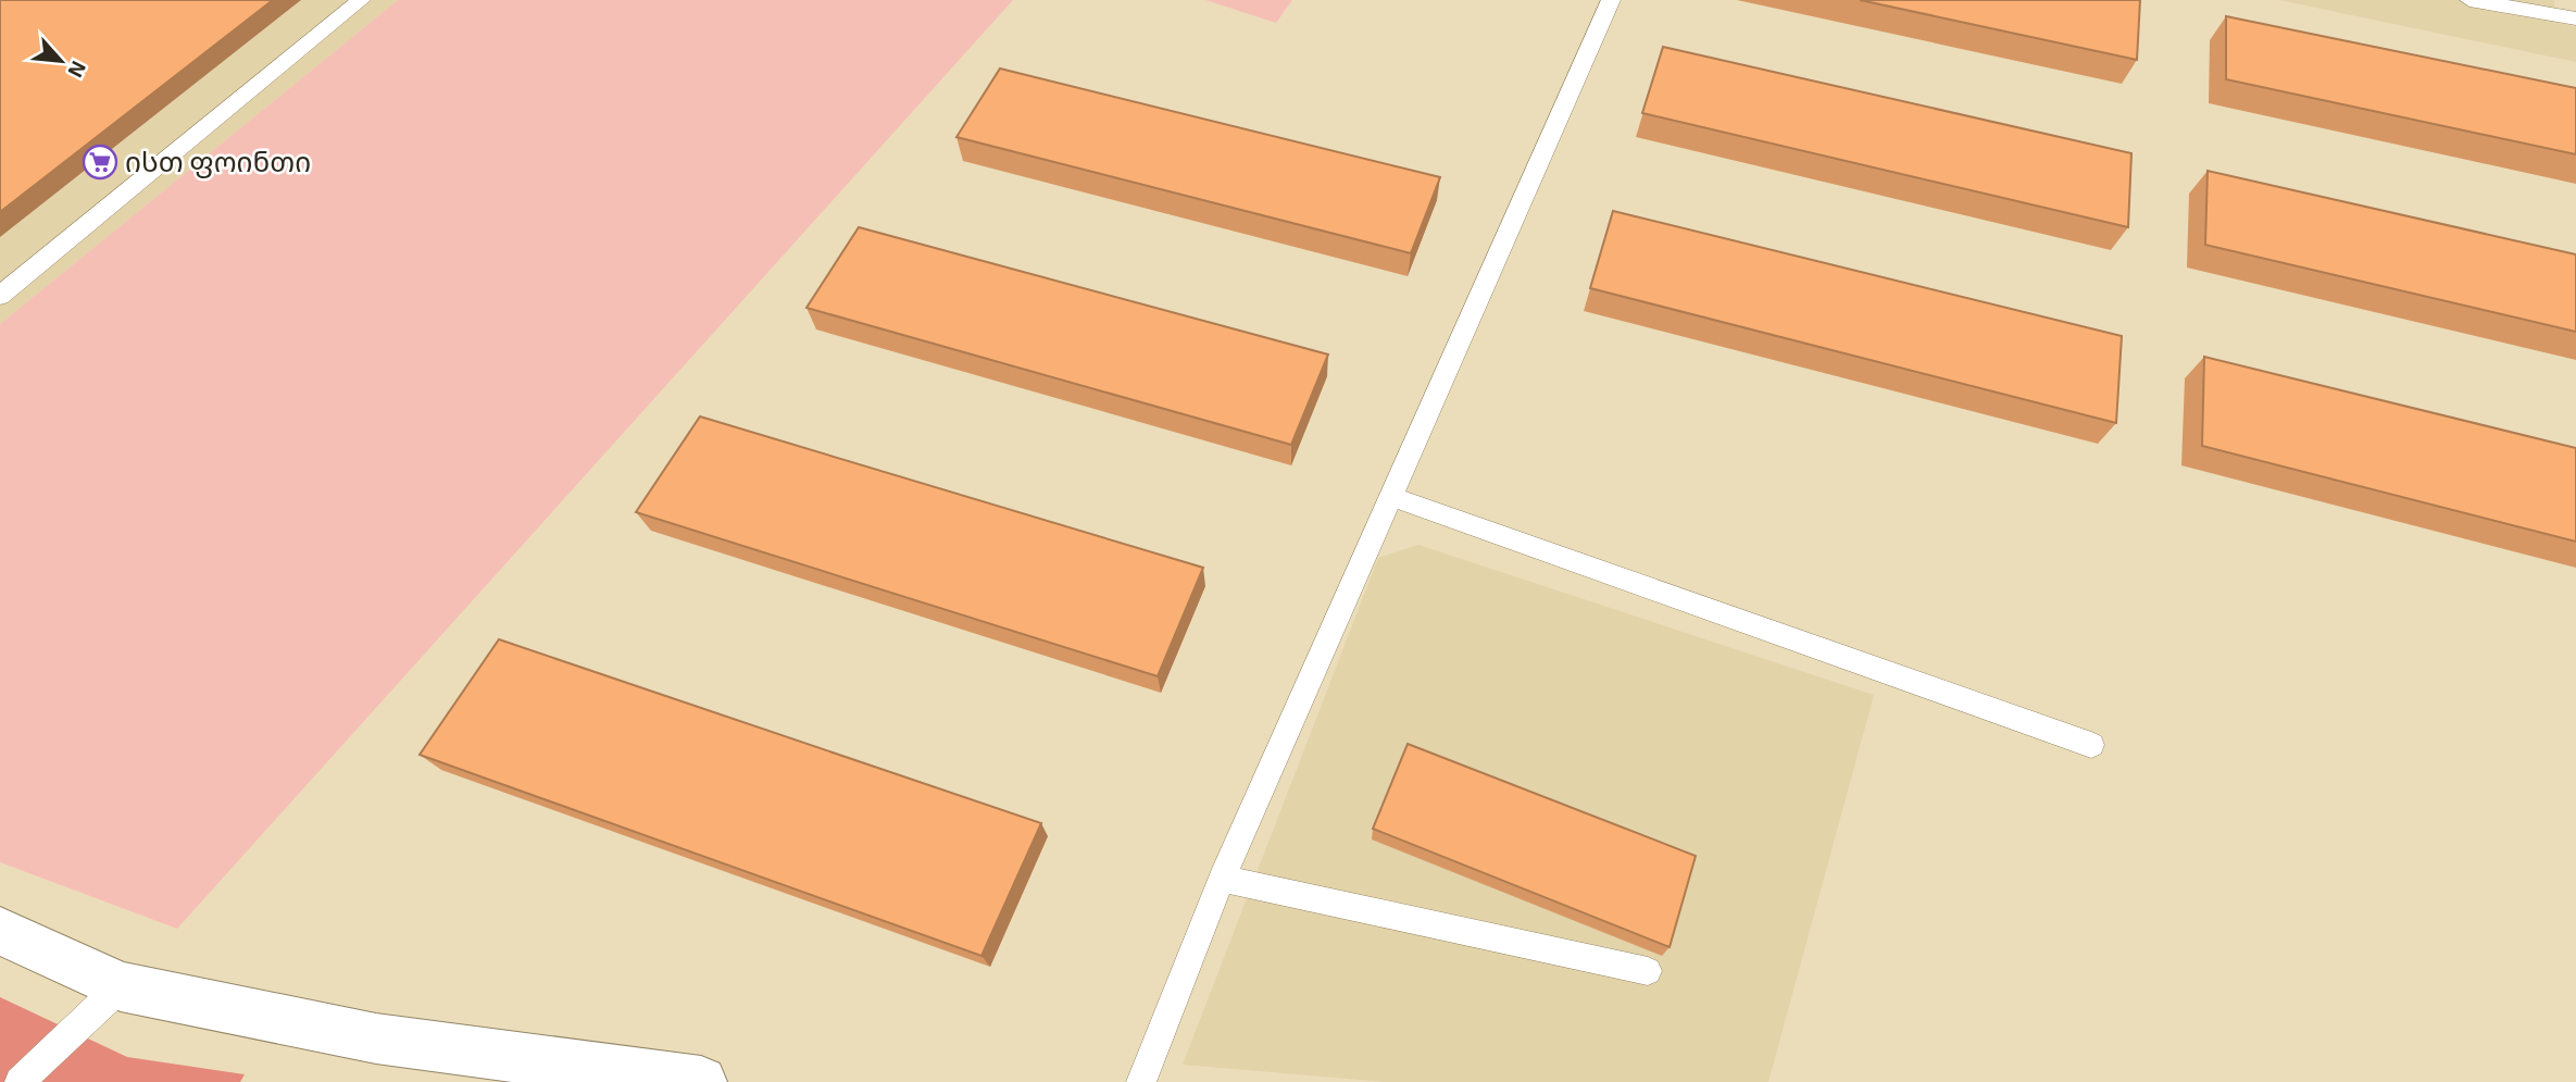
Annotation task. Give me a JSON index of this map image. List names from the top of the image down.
{
  "places": {
    "supermarket": ["ისთ ფოინთი"]
  },
  "north": "bottom right"
}
